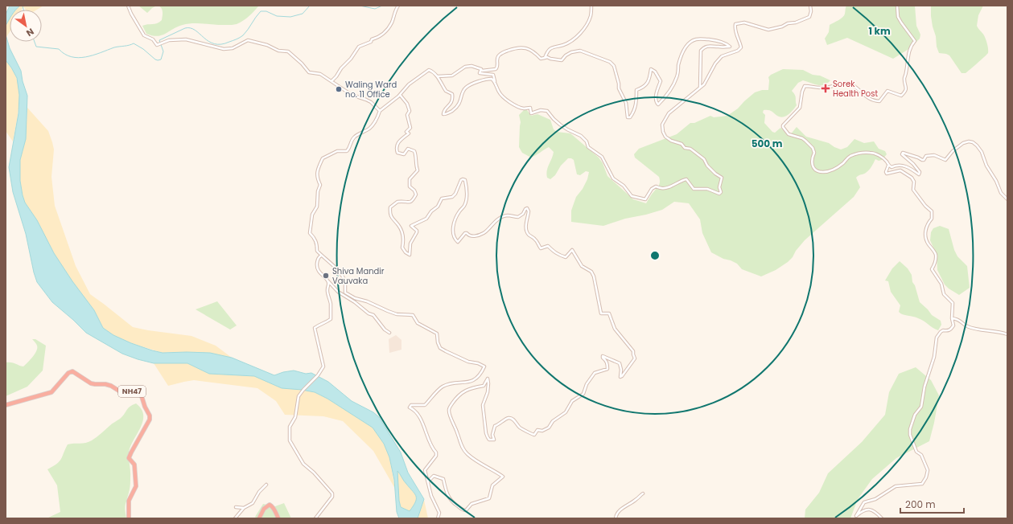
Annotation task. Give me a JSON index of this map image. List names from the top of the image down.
{
  "streets": {
    "highway": ["NH47"]
  },
  "places": {
    "health": ["Sorek Health Post"],
    "other": ["Waling Ward no. 11 Office", "Shiva Mandir Vauvaka"]
  },
  "scale_bar": "200 m",
  "north": "bottom right",
  "rings": ["1 km", "500 m"]
}
